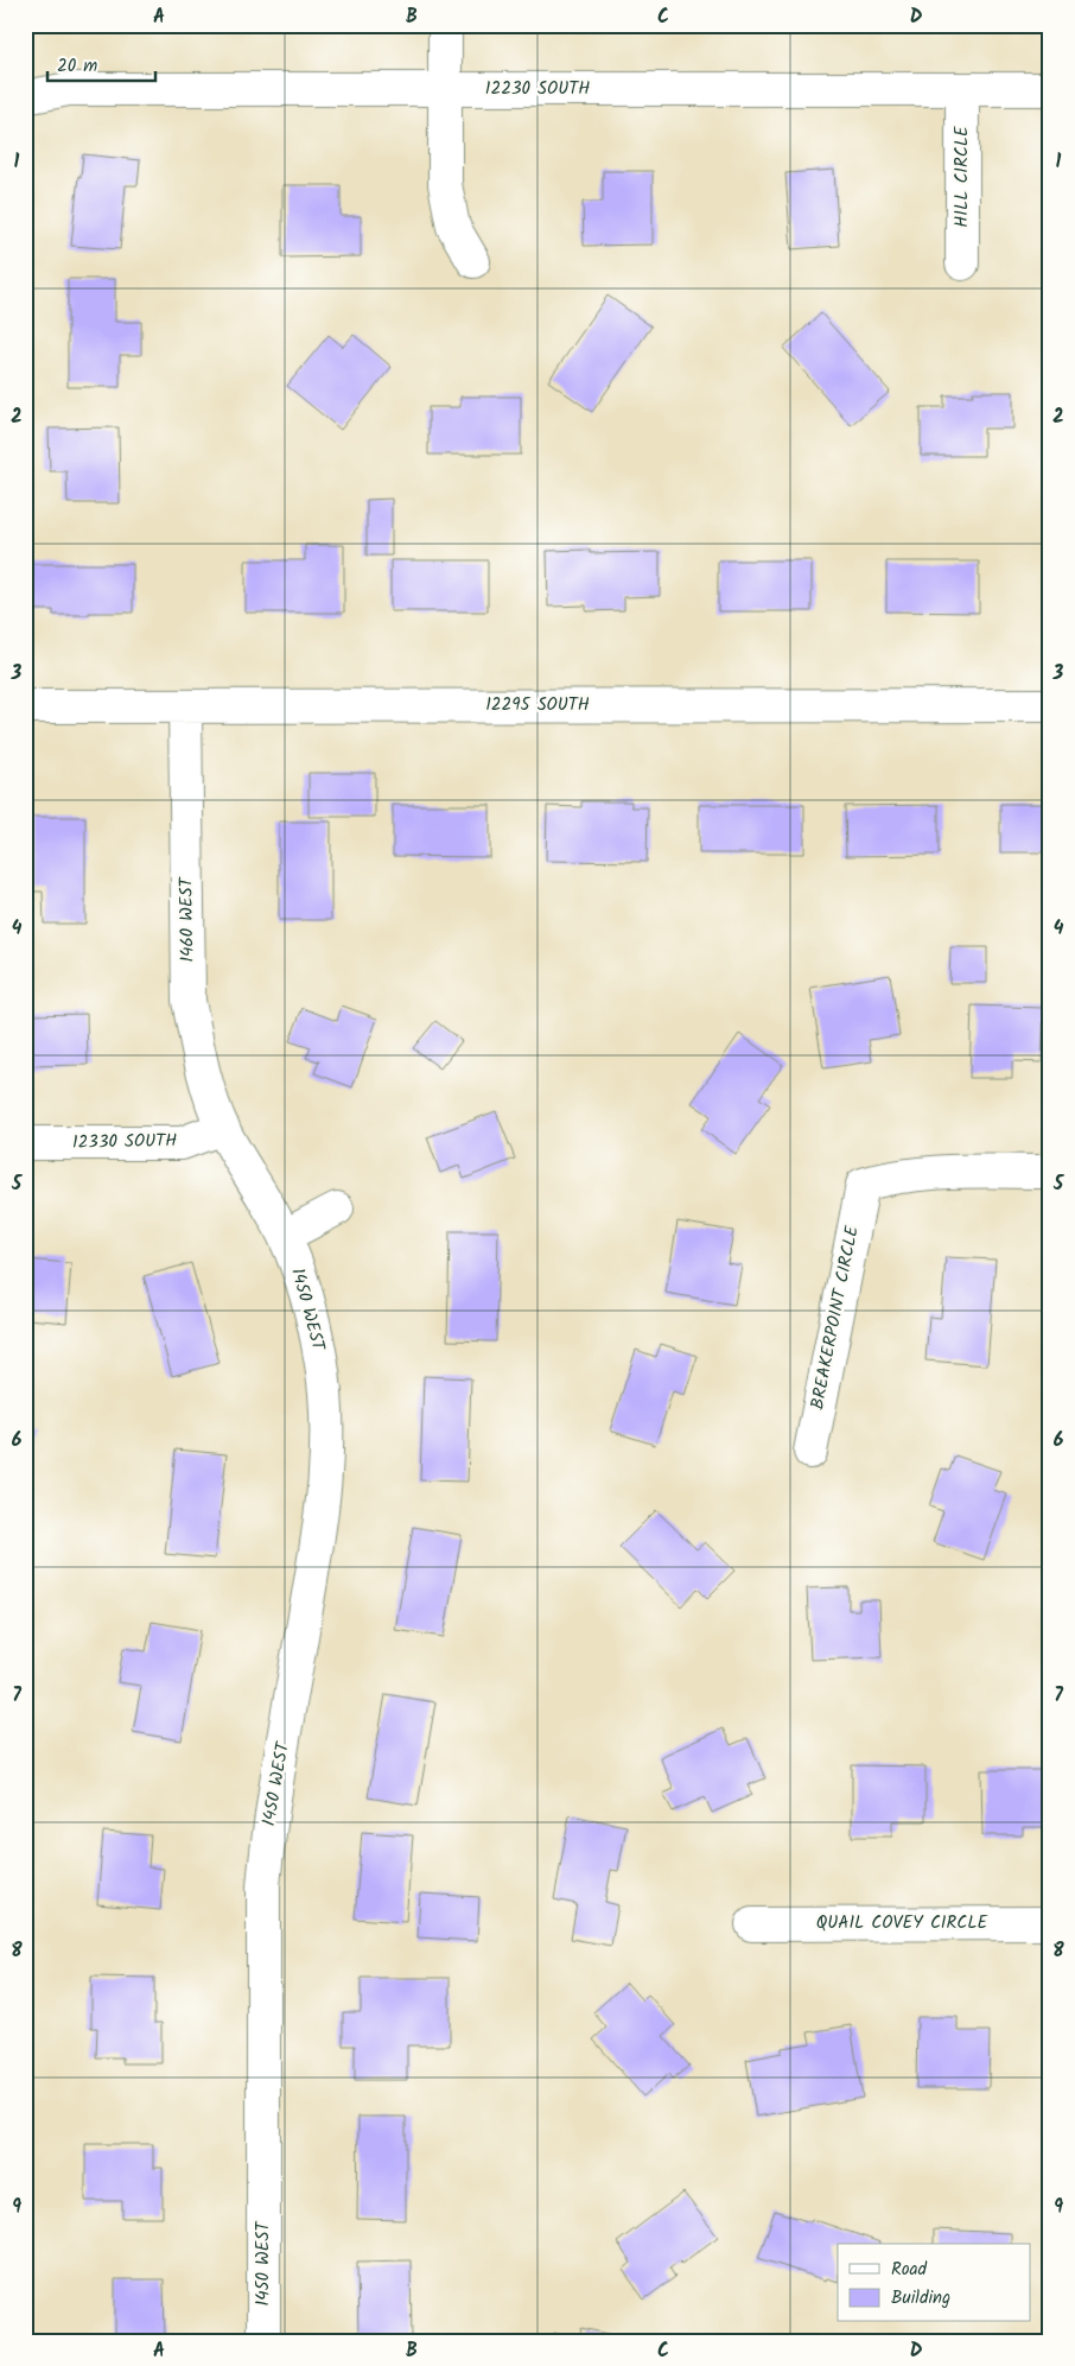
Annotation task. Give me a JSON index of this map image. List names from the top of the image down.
{
  "streets": {
    "street": [
      "12230 SOUTH",
      "HILL CIRCLE",
      "12295 SOUTH",
      "1460 WEST",
      "12330 SOUTH",
      "1450 WEST",
      "BREAKERPOINT CIRCLE",
      "QUAIL COVEY CIRCLE"
    ]
  },
  "crossings": [
    ["12230 SOUTH", "HILL CIRCLE"],
    ["12295 SOUTH", "1460 WEST"],
    ["1460 WEST", "12330 SOUTH"],
    ["1460 WEST", "1450 WEST"],
    ["12330 SOUTH", "1450 WEST"]
  ],
  "legend": ["Road", "Building"],
  "scale_bar": "20 m",
  "grid": {
    "columns": [
      "A",
      "B",
      "C",
      "D"
    ],
    "rows": [
      "1",
      "2",
      "3",
      "4",
      "5",
      "6",
      "7",
      "8",
      "9"
    ]
  }
}
